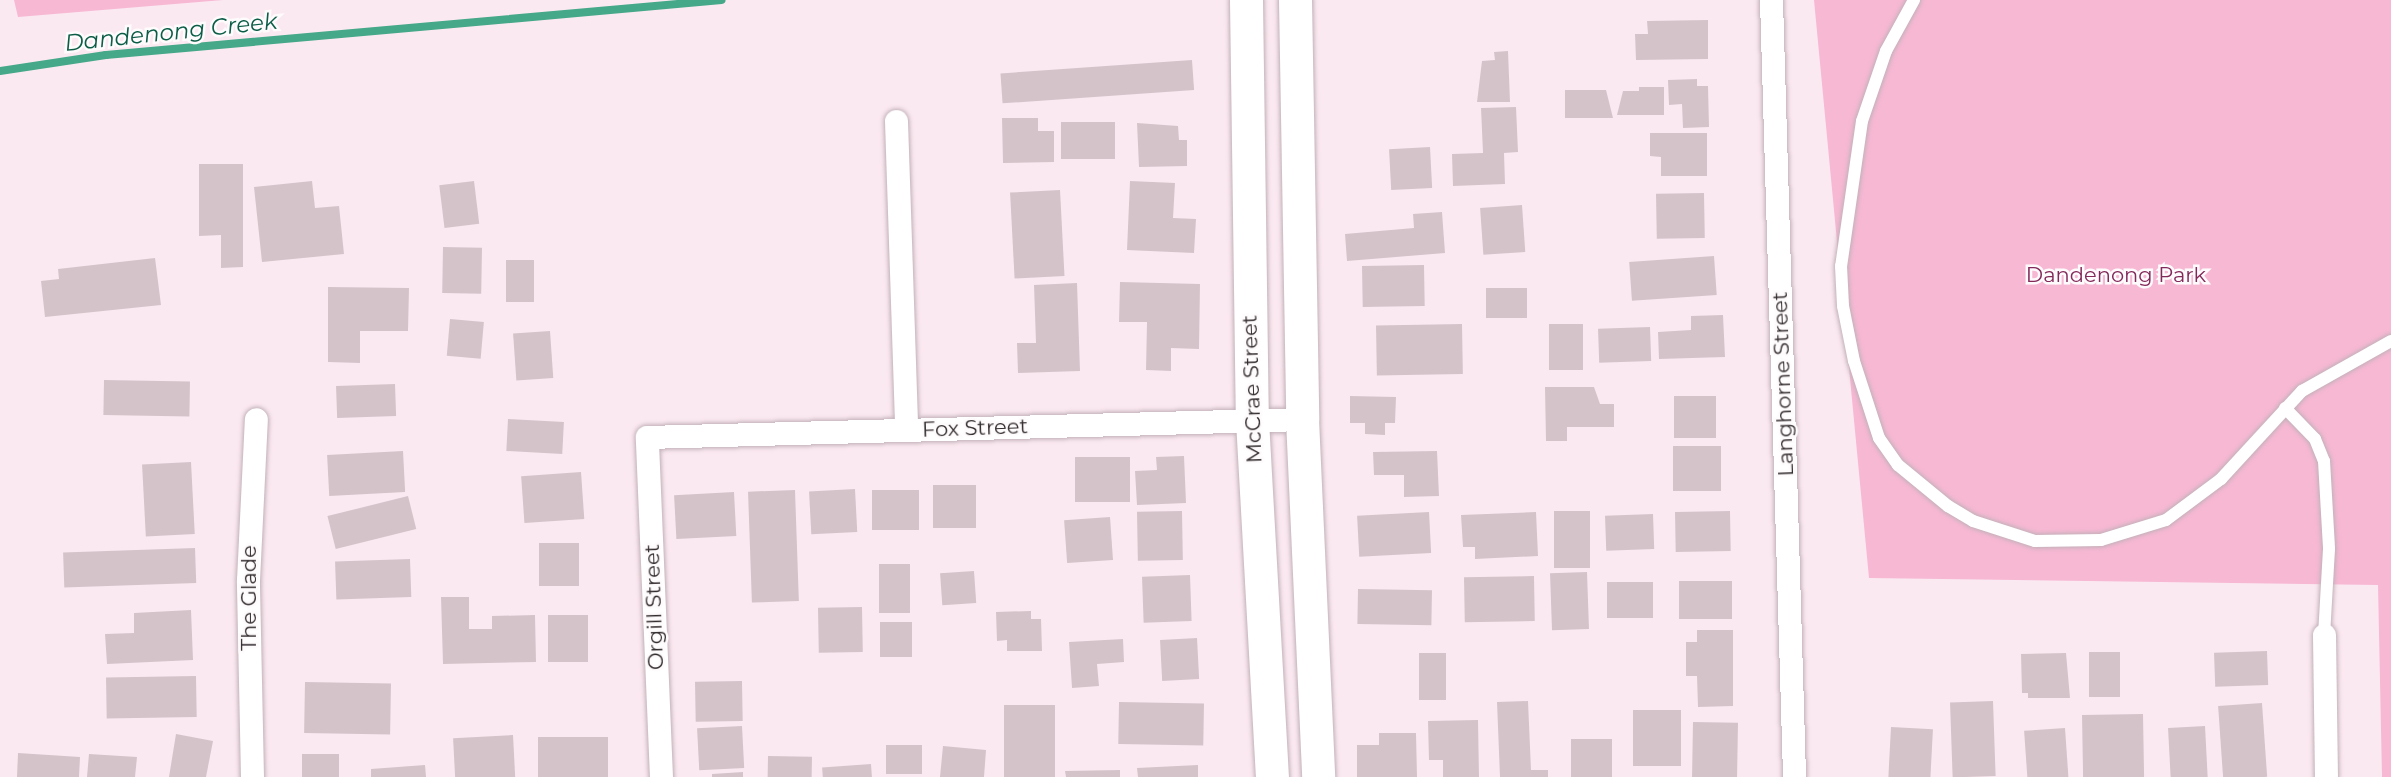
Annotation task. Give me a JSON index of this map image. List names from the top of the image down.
{
  "streets": {
    "main road": ["McCrae Street"],
    "street": [
      "Langhorne Street",
      "Fox Street",
      "The Glade",
      "Orgill Street"
    ]
  },
  "crossings": [
    ["McCrae Street", "Fox Street"],
    ["Fox Street", "Orgill Street"]
  ],
  "water": ["Dandenong Creek"],
  "parks": ["Dandenong Park"]
}
